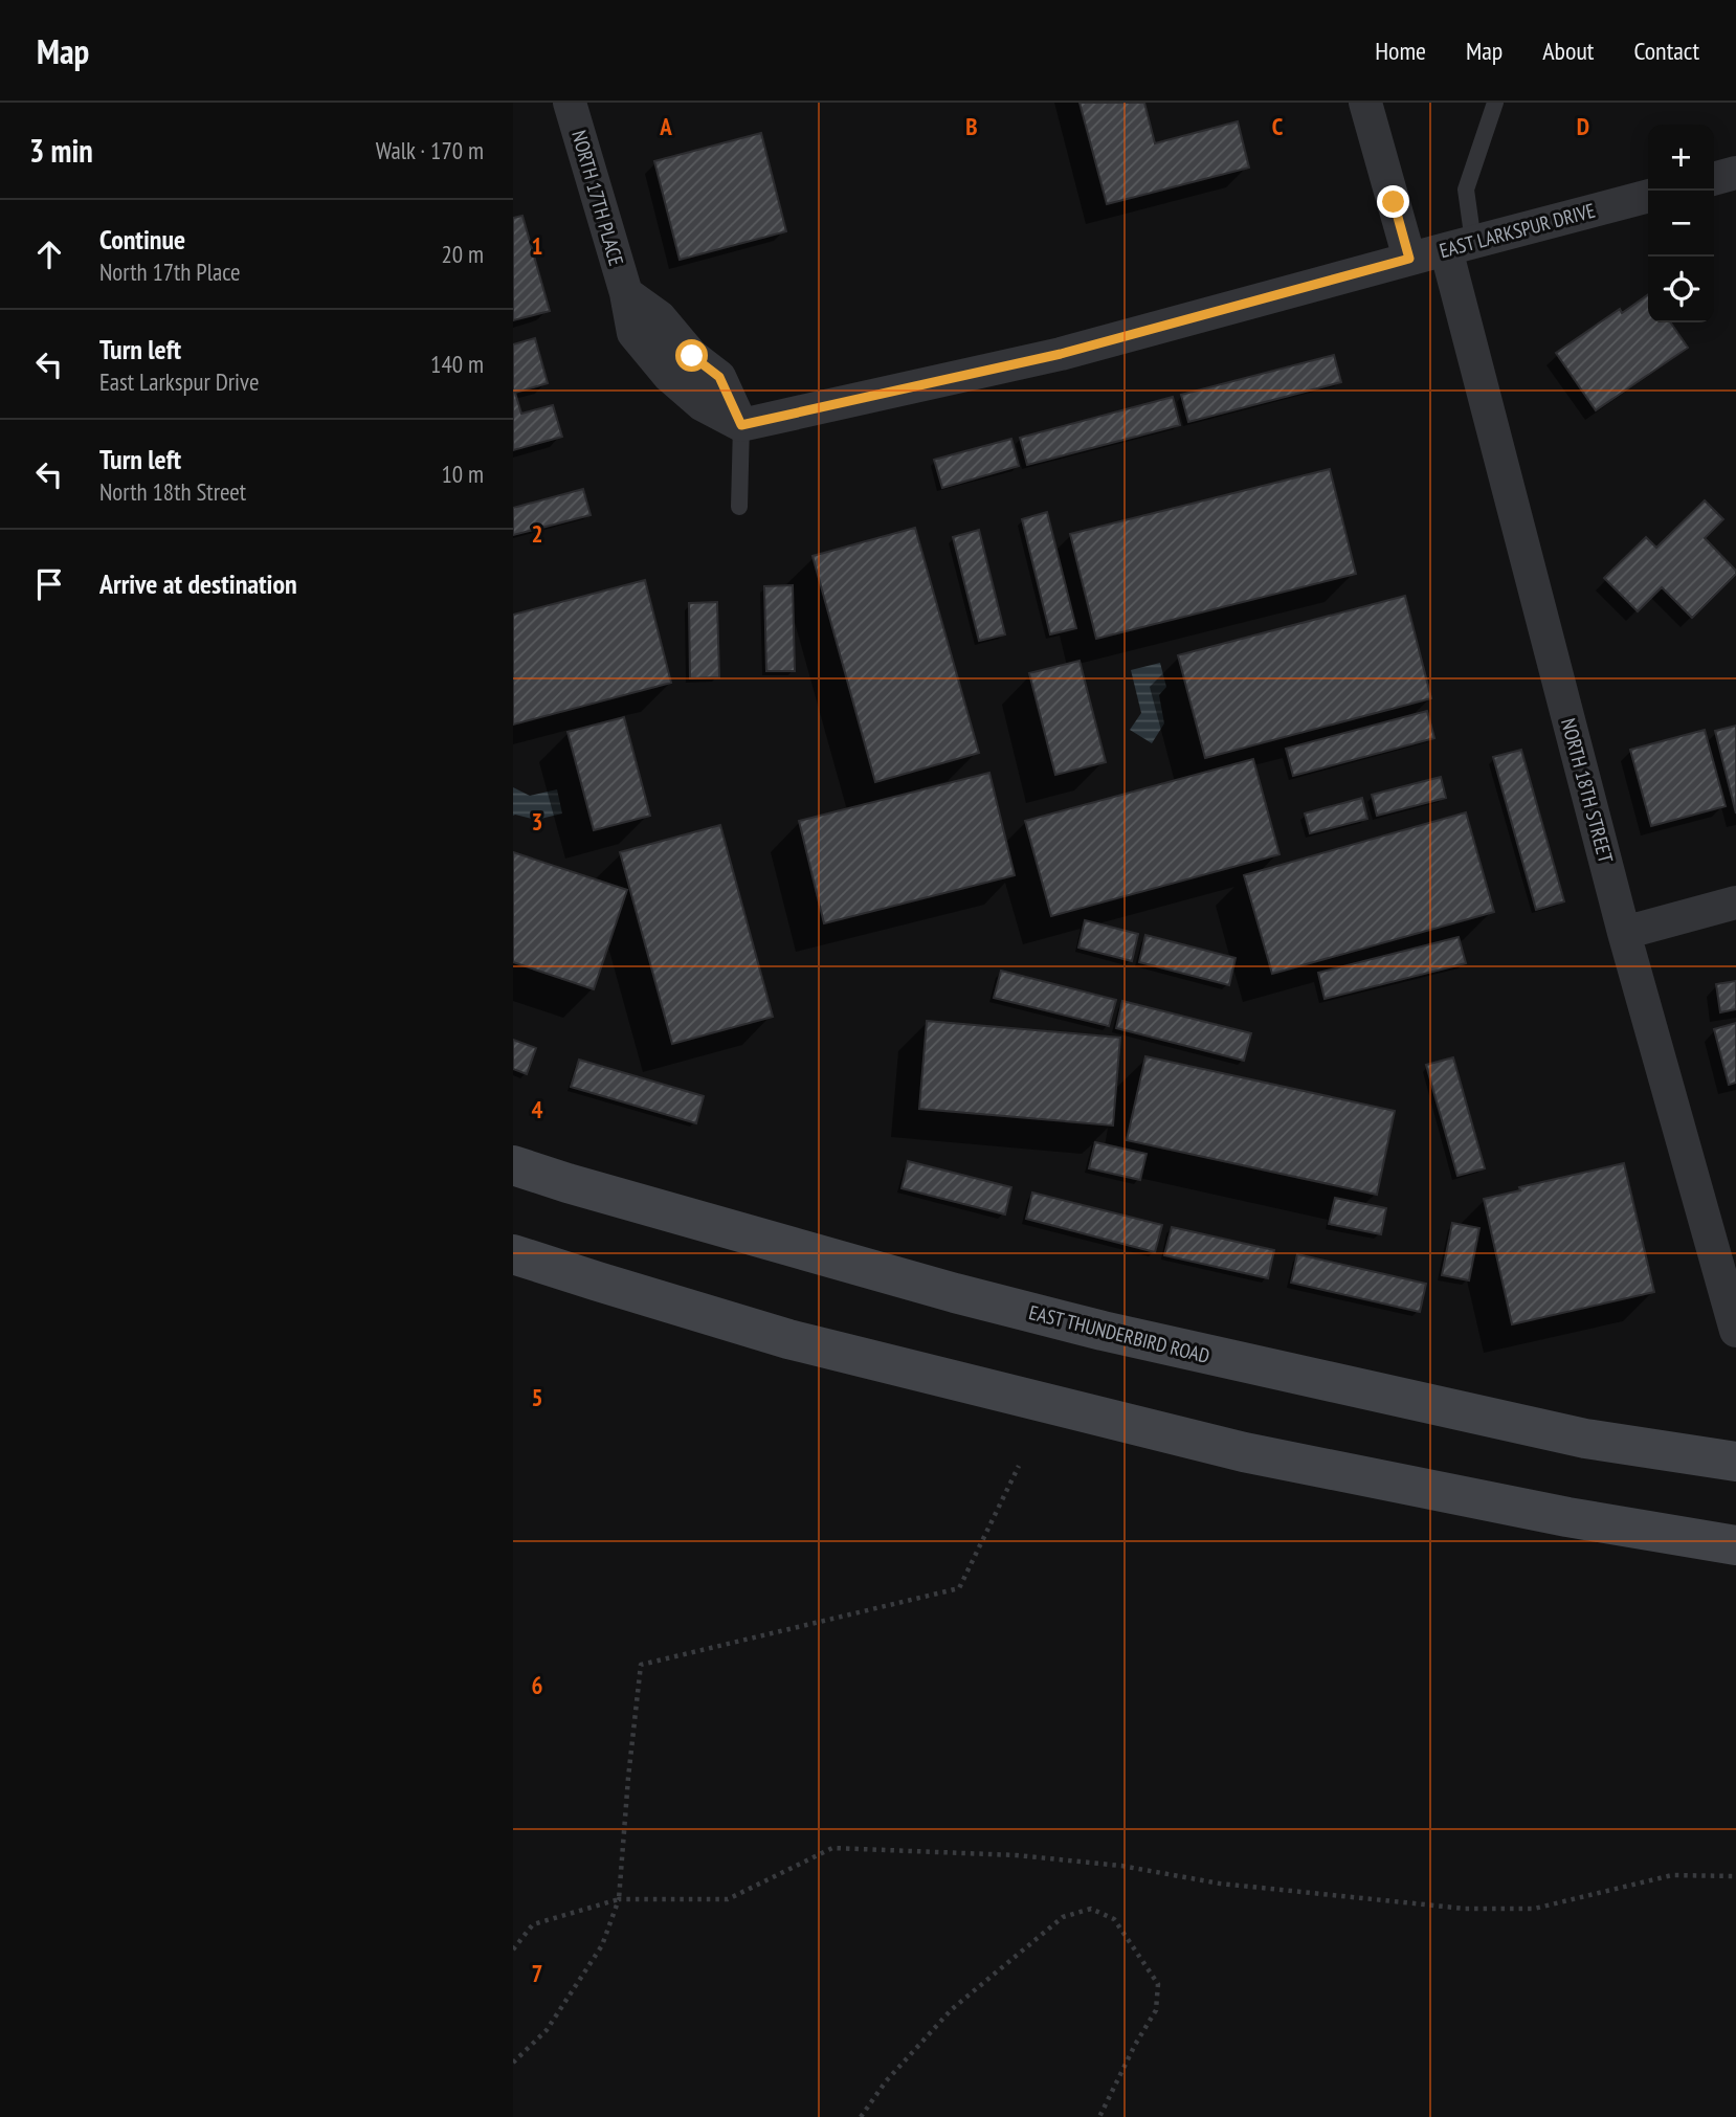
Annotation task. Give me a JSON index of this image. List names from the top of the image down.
{
  "streets": {
    "main road": ["EAST THUNDERBIRD ROAD"],
    "street": ["NORTH 17TH PLACE", "EAST LARKSPUR DRIVE", "NORTH 18TH STREET"]
  },
  "crossings": [
    ["NORTH 17TH PLACE", "EAST LARKSPUR DRIVE"],
    ["EAST LARKSPUR DRIVE", "NORTH 18TH STREET"]
  ],
  "page": {
    "header": "Map",
    "nav": [
      "Home",
      "Map",
      "About",
      "Contact"
    ],
    "heading": ["3 min", "Walk · 170 m"],
    "map_buttons": ["+", "−"],
    "list": [
      ["Continue", "North 17th Place", "20 m"],
      ["Turn left", "East Larkspur Drive", "140 m"],
      ["Turn left", "North 18th Street", "10 m"],
      "Arrive at destination"
    ]
  },
  "grid": {
    "columns": [
      "A",
      "B",
      "C",
      "D"
    ],
    "rows": [
      "1",
      "2",
      "3",
      "4",
      "5",
      "6",
      "7"
    ]
  }
}
